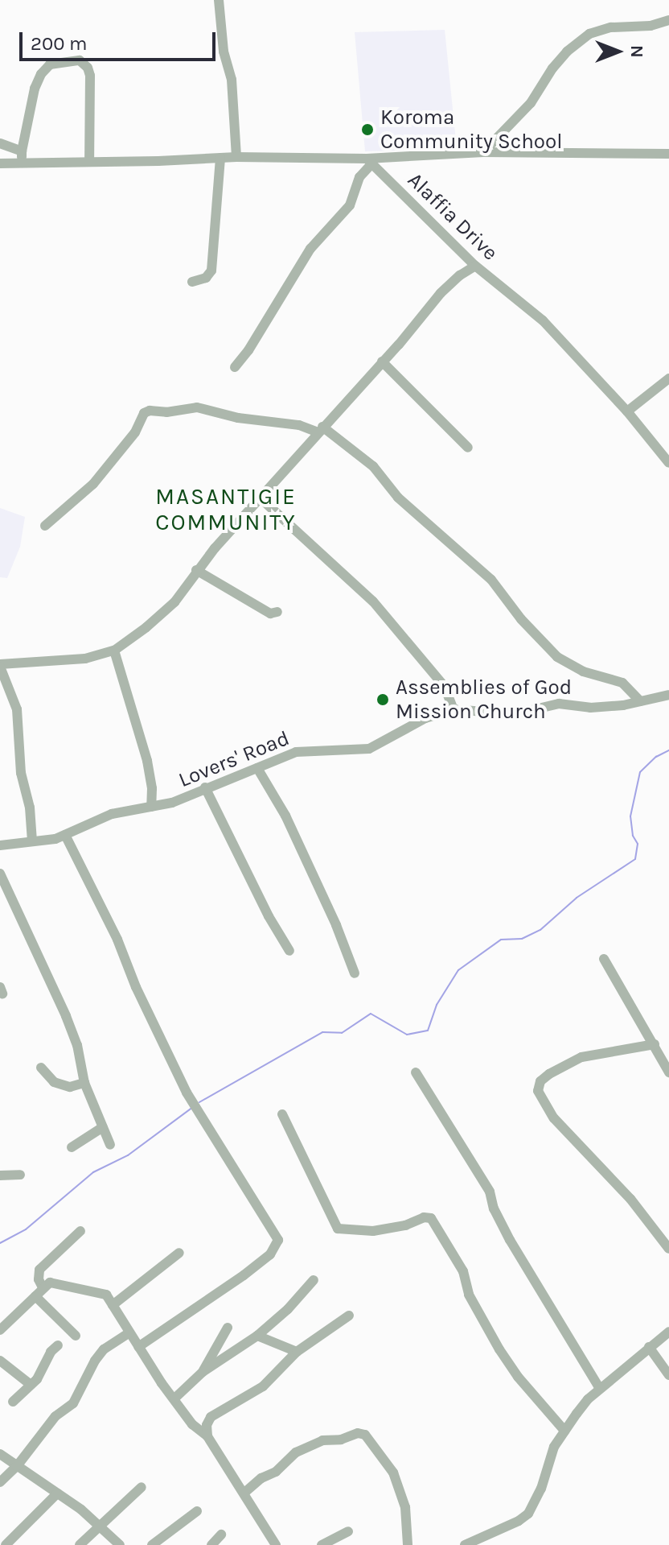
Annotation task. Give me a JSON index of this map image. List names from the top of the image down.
{
  "streets": {
    "street": ["Alaffia Drive", "Lovers' Road"]
  },
  "districts": ["MASANTIGIE COMMUNITY"],
  "places": ["Koroma Community School", "Assemblies of God Mission Church"],
  "scale_bar": "200 m",
  "north": "right"
}
